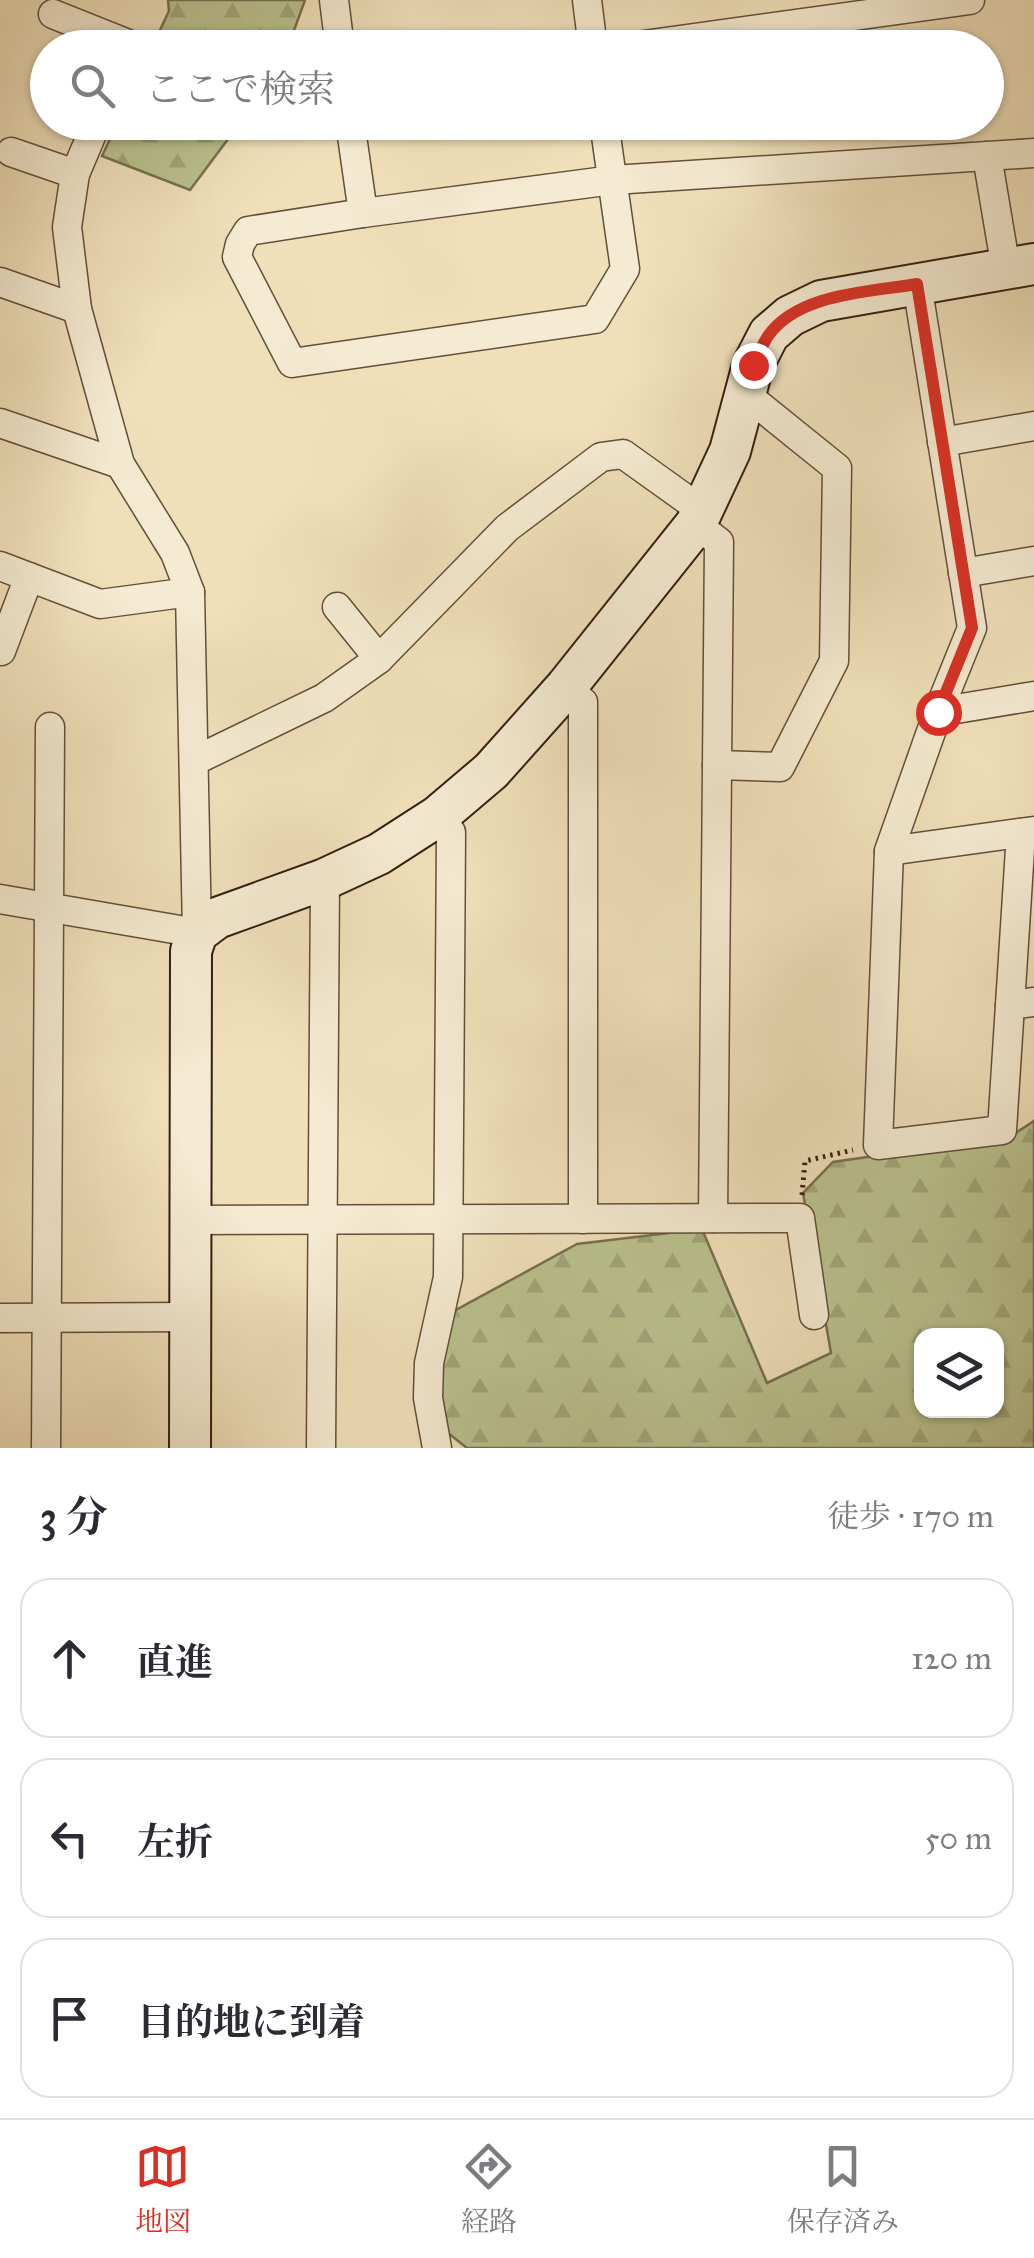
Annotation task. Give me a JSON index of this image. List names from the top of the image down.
{
  "page": {
    "search": "ここで検索",
    "heading": ["3 分", "徒歩 · 170 m"],
    "list": [
      ["直進", "120 m"],
      ["左折", "50 m"],
      "目的地に到着"
    ],
    "nav": ["地図", "経路", "保存済み"]
  }
}
